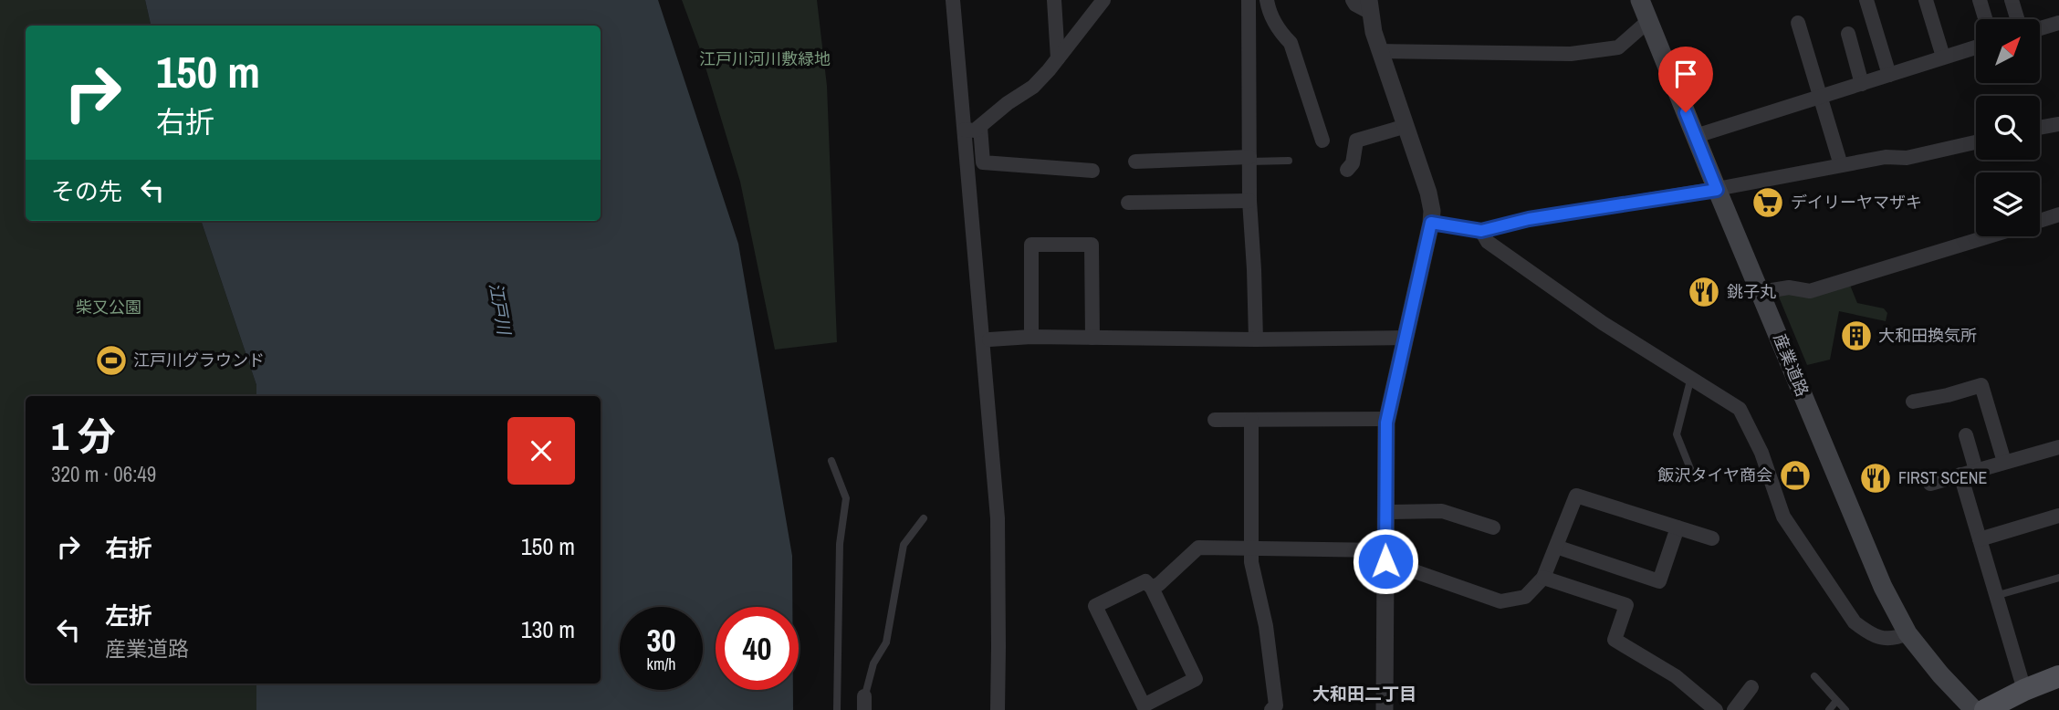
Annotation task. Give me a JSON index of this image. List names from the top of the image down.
{
  "streets": {
    "main road": ["産業道路"]
  },
  "districts": ["大和田二丁目"],
  "water": ["江戸川"],
  "parks": ["江戸川河川敷緑地", "柴又公園"],
  "places": {
    "supermarket": ["デイリーヤマザキ"],
    "restaurant": ["銚子丸", "FIRST SCENE"],
    "building": ["大和田換気所"],
    "sports": ["江戸川グラウンド"],
    "shop": ["飯沢タイヤ商会"]
  },
  "north": "top right",
  "page": {
    "turn": ["150 m", "右折"],
    "then": "その先",
    "heading": ["1 分", "320 m · 06:49"],
    "list": [
      {
        "name": "右折",
        "value": "150 m"
      },
      {
        "name": "左折",
        "note": "産業道路",
        "value": "130 m"
      }
    ],
    "speed": "30 km/h",
    "limit": "40"
  }
}
